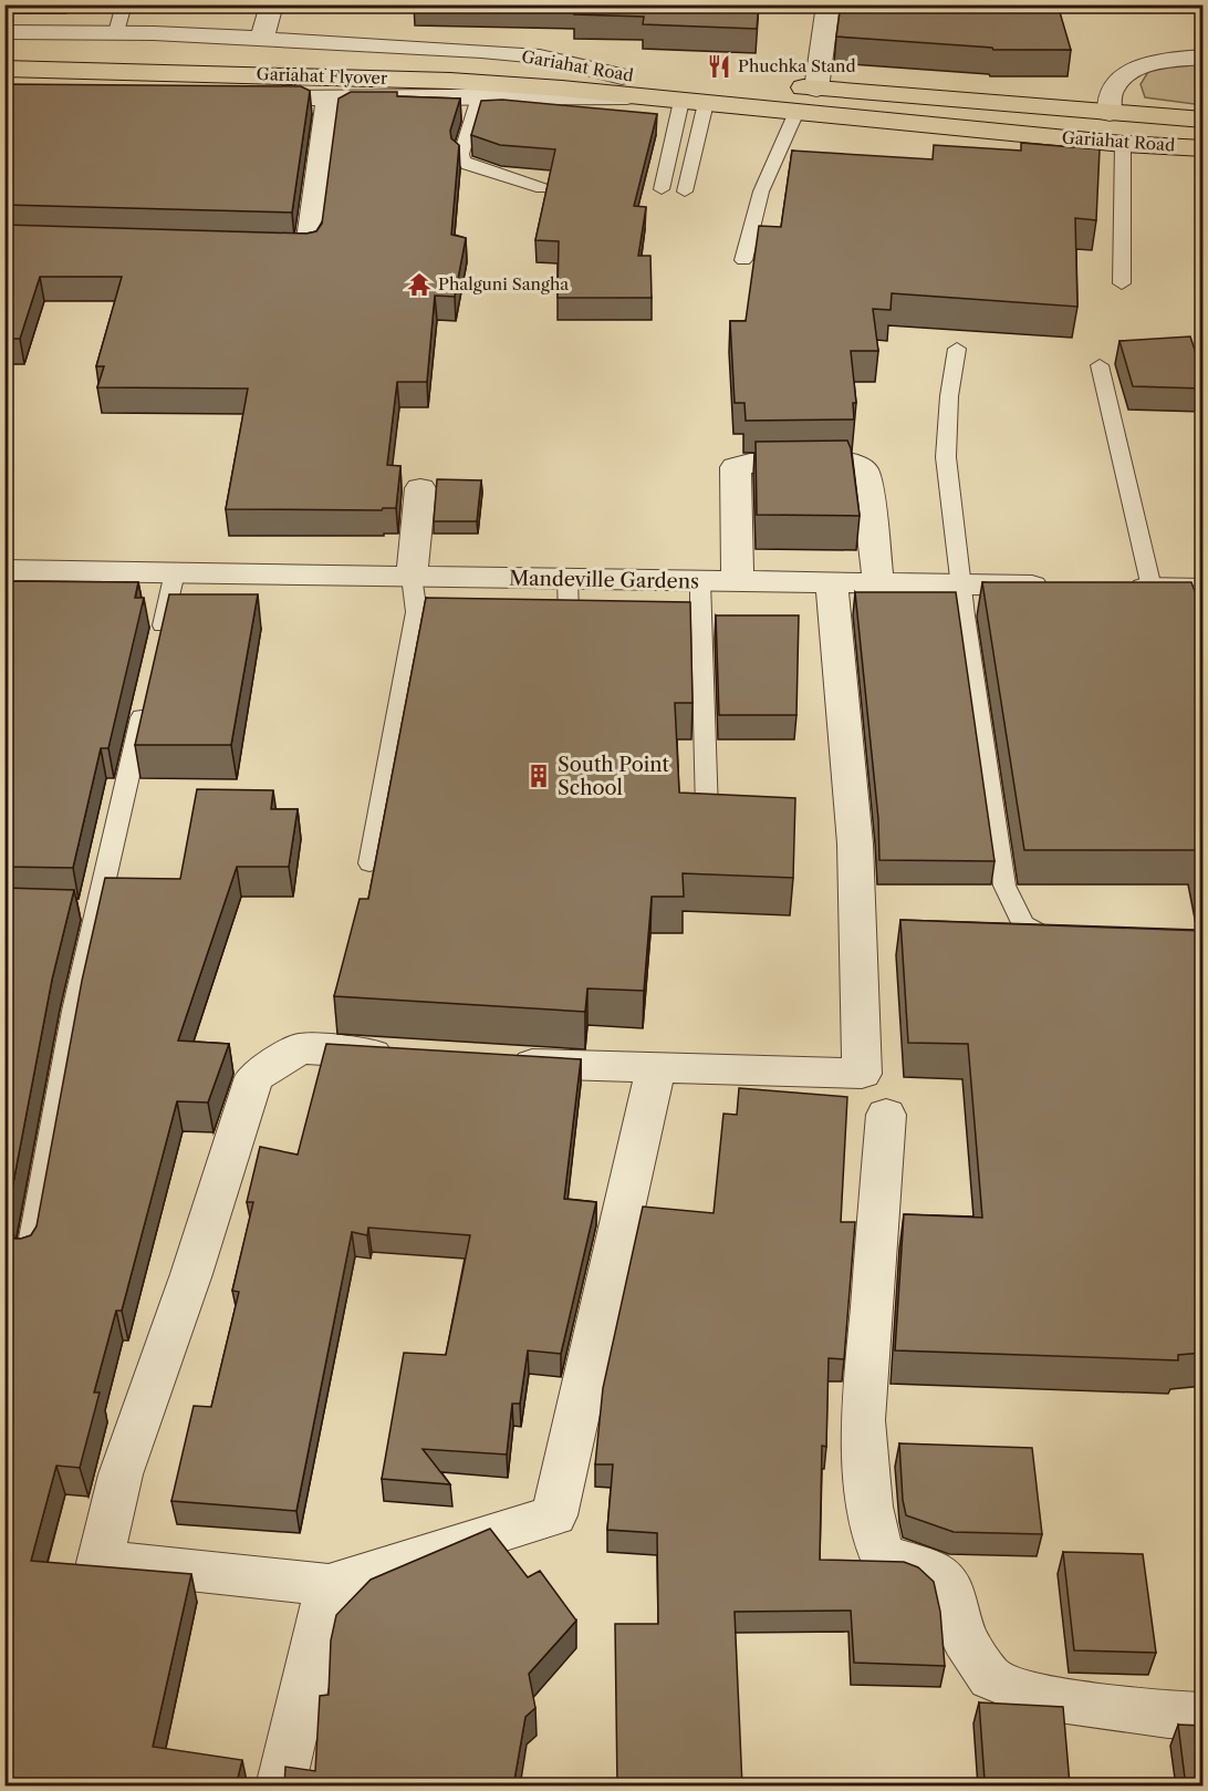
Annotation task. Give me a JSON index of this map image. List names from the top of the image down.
{
  "streets": {
    "main road": ["Gariahat Road", "Gariahat Flyover"],
    "street": ["Mandeville Gardens"]
  },
  "crossings": [
    ["Gariahat Road", "Gariahat Flyover"]
  ],
  "places": {
    "restaurant": ["Phuchka Stand"],
    "temple": ["Phalguni Sangha"],
    "building": ["South Point School"]
  }
}
